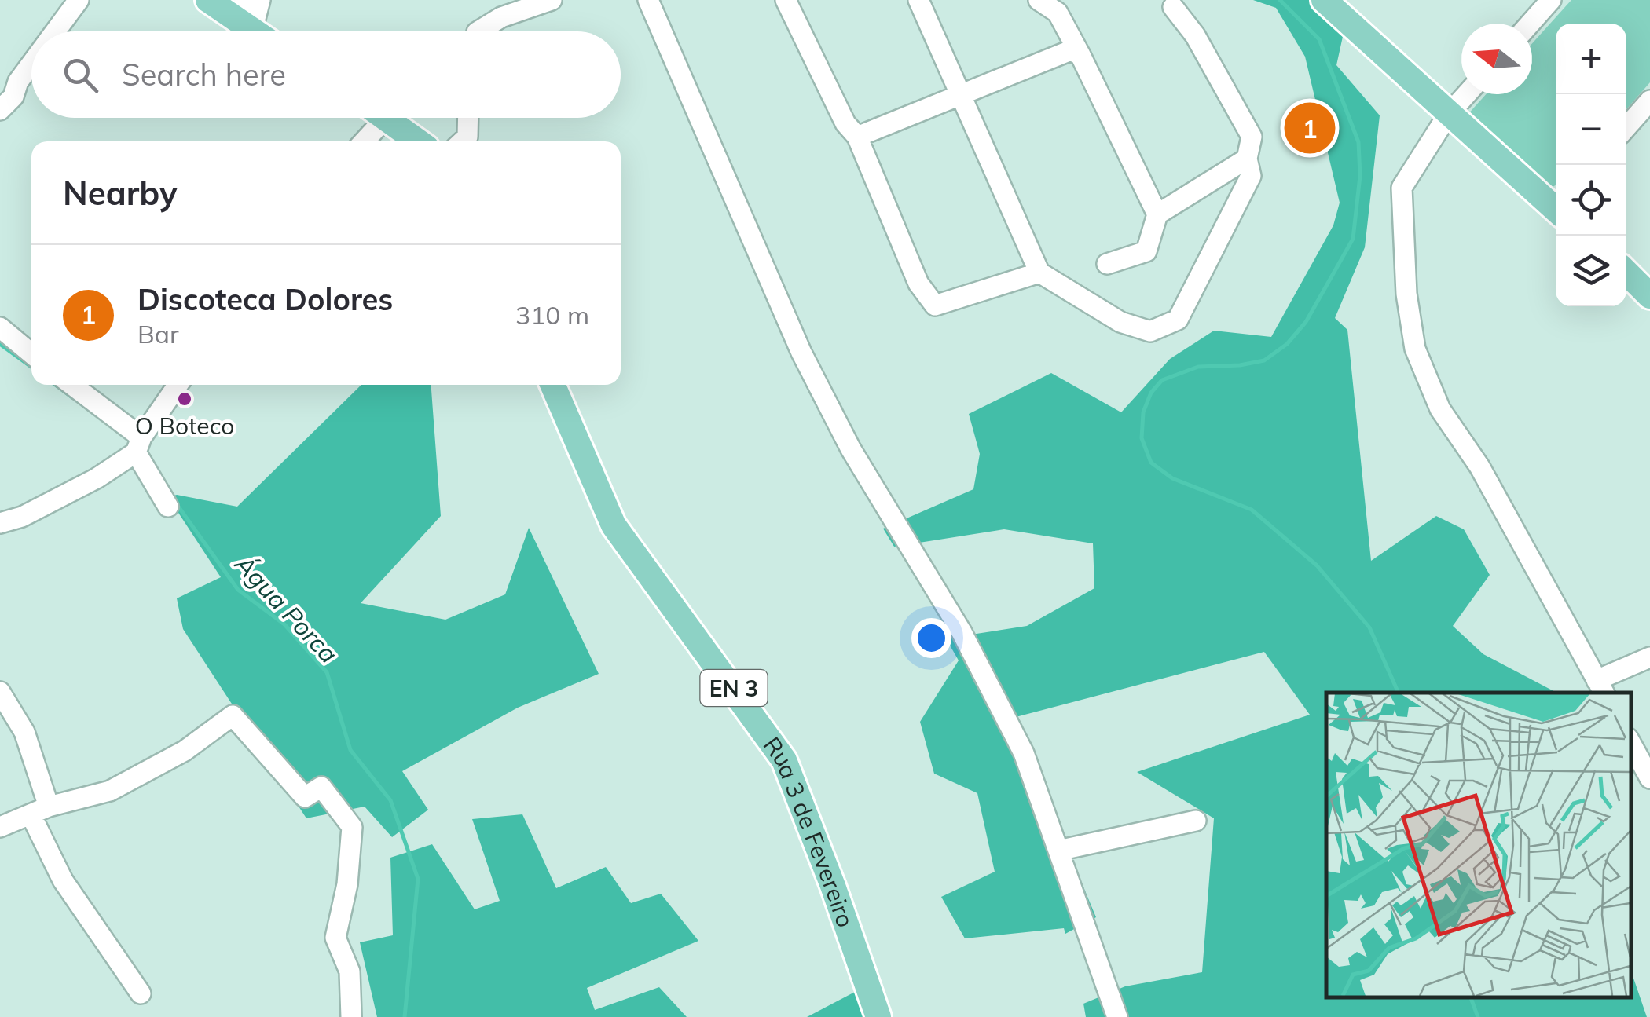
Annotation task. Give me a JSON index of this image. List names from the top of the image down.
{
  "streets": {
    "main road": ["EN 3", "Rua 3 de Fevereiro"]
  },
  "water": ["Água Porca"],
  "places": ["O Boteco"],
  "north": "left",
  "page": {
    "map_buttons": ["+", "−"],
    "search": "Search here",
    "pins": "1",
    "heading": "Nearby",
    "list": [
      {
        "mark": "1",
        "name": "Discoteca Dolores",
        "note": "Bar",
        "value": "310 m"
      }
    ]
  }
}
